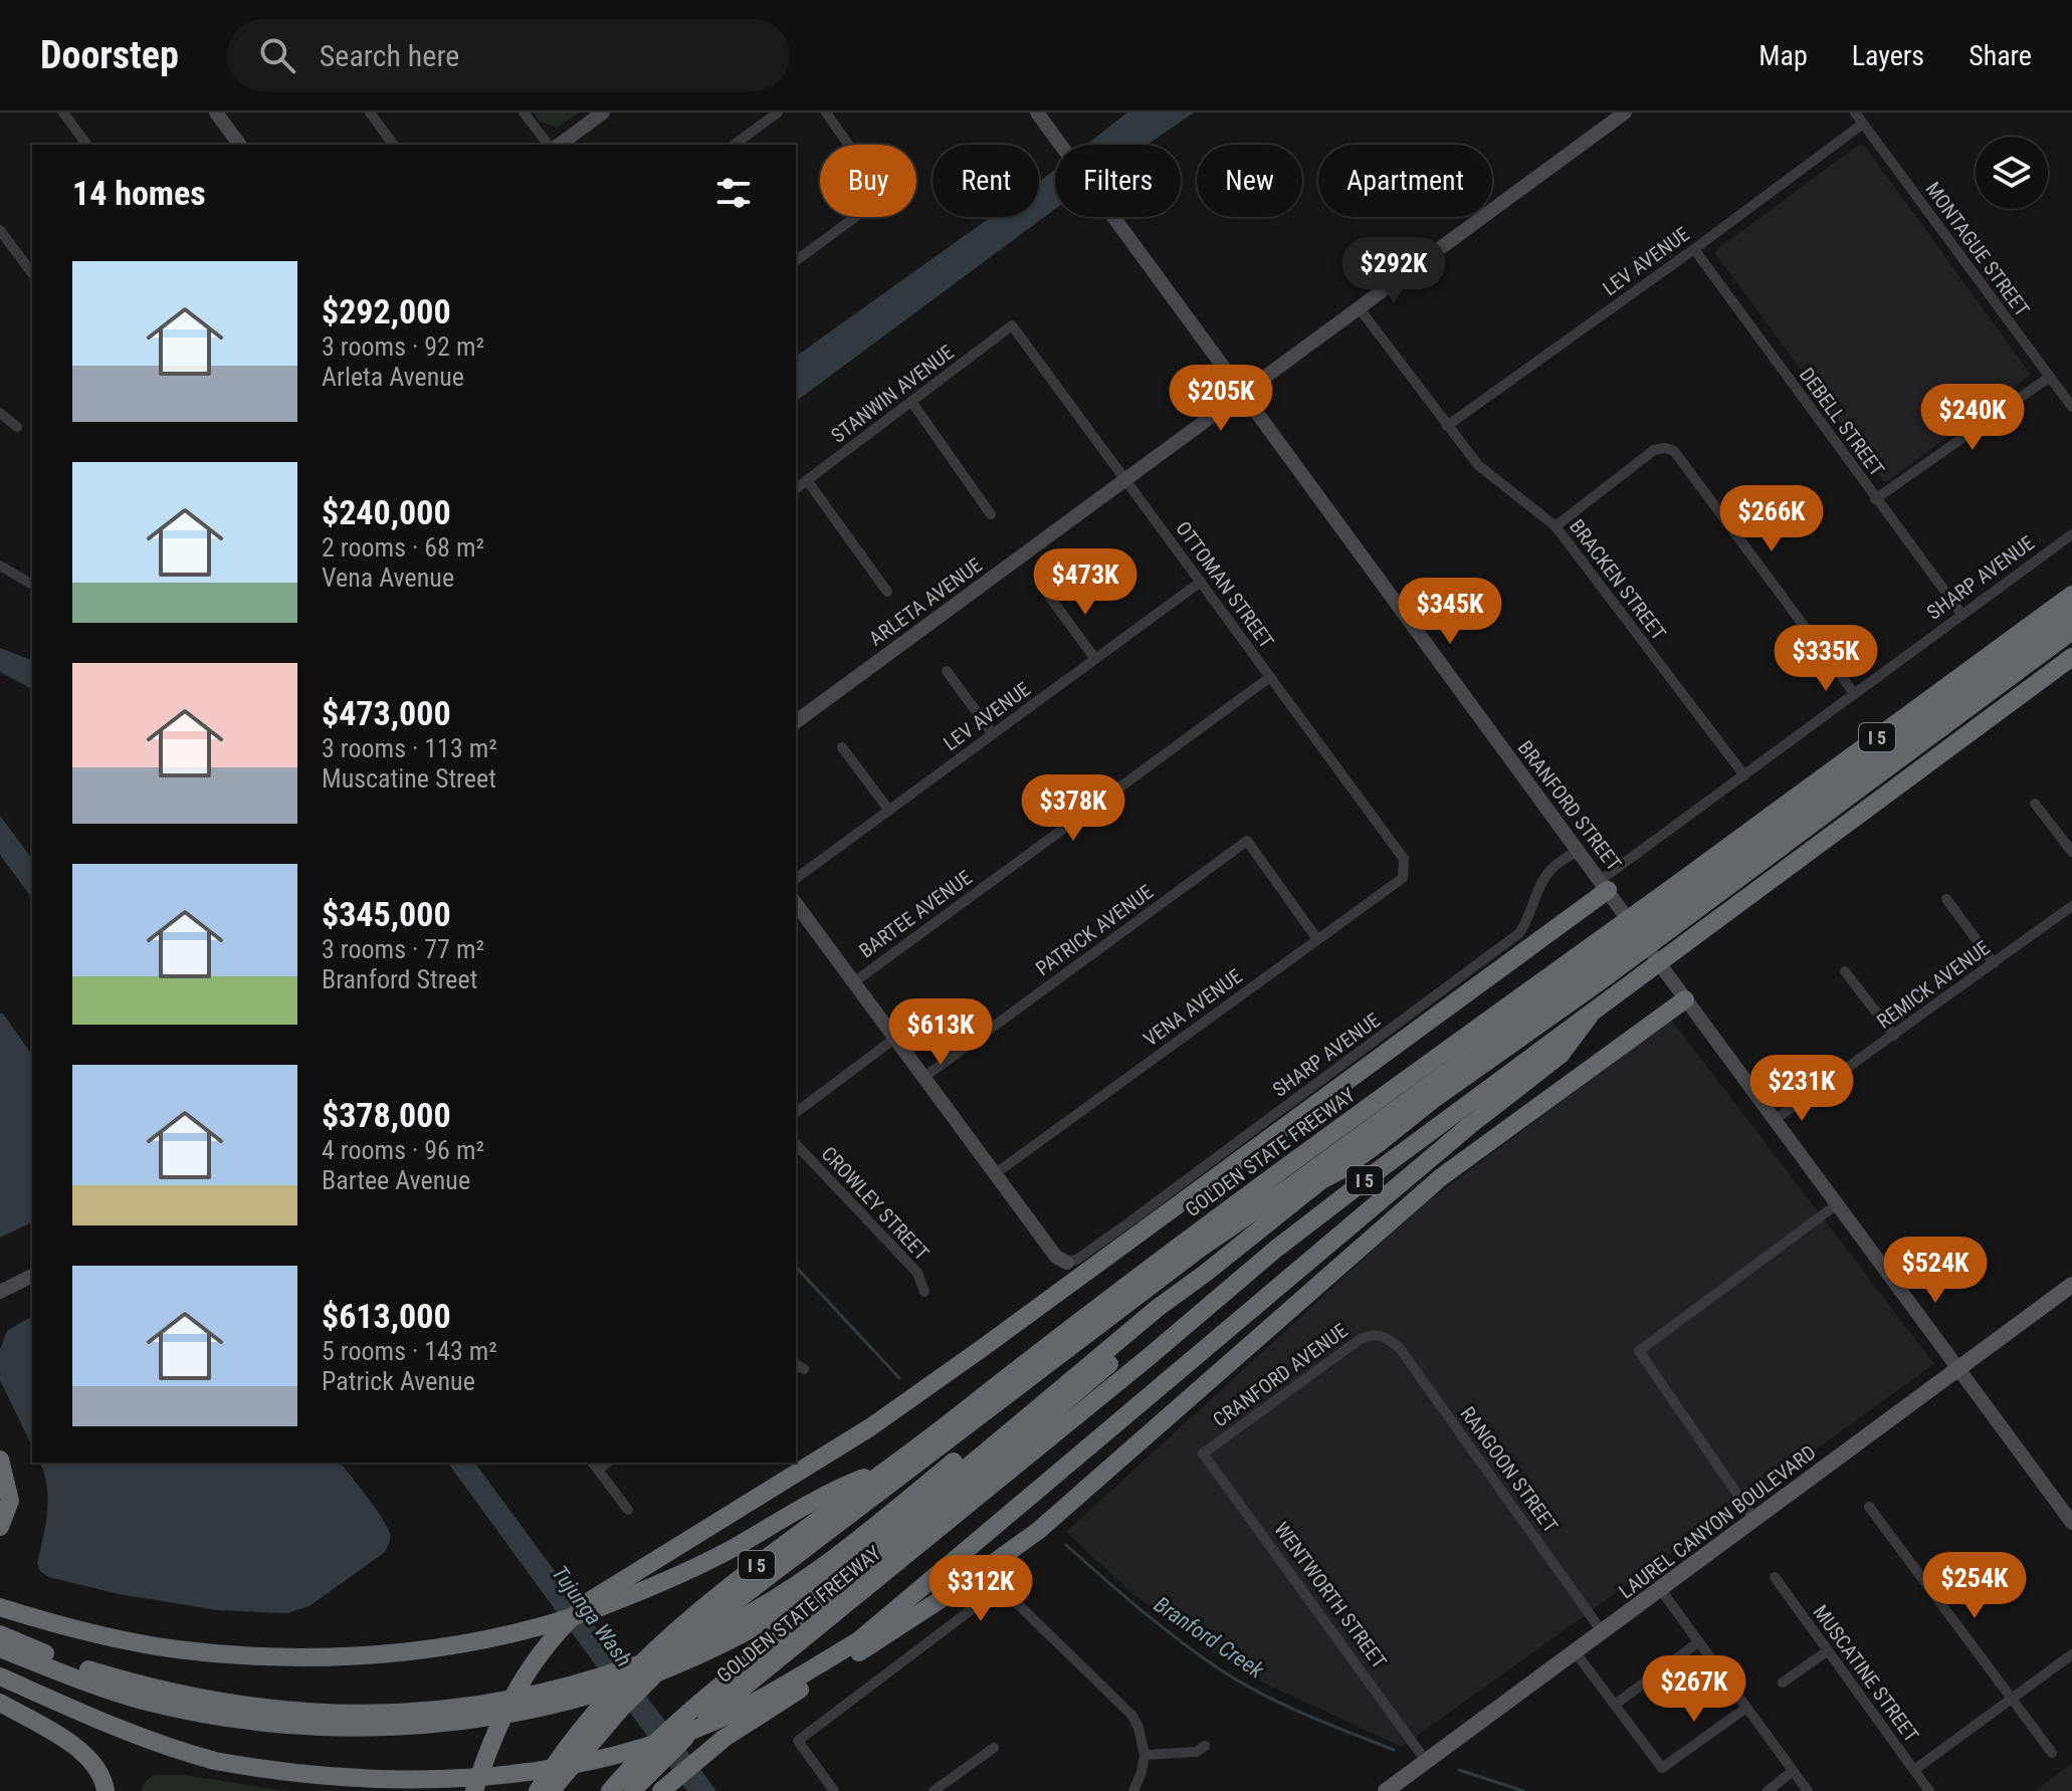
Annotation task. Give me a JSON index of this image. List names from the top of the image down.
{
  "streets": {
    "highway": ["I 5", "GOLDEN STATE FREEWAY"],
    "main road": ["ARLETA AVENUE", "BRANFORD STREET", "LAUREL CANYON BOULEVARD"],
    "street": [
      "MONTAGUE STREET",
      "LEV AVENUE",
      "STANWIN AVENUE",
      "DEBELL STREET",
      "SHARP AVENUE",
      "BRACKEN STREET",
      "OTTOMAN STREET",
      "BARTEE AVENUE",
      "PATRICK AVENUE",
      "REMICK AVENUE",
      "VENA AVENUE",
      "CROWLEY STREET",
      "CRANFORD AVENUE",
      "RANGOON STREET",
      "WENTWORTH STREET",
      "MUSCATINE STREET"
    ]
  },
  "crossings": [
    ["MONTAGUE STREET", "LEV AVENUE"],
    ["LEV AVENUE", "DEBELL STREET"],
    ["LEV AVENUE", "BRACKEN STREET"],
    ["LEV AVENUE", "OTTOMAN STREET"],
    ["STANWIN AVENUE", "OTTOMAN STREET"],
    ["DEBELL STREET", "SHARP AVENUE"],
    ["SHARP AVENUE", "BRACKEN STREET"],
    ["SHARP AVENUE", "BRANFORD STREET"],
    ["BRACKEN STREET", "ARLETA AVENUE"],
    ["OTTOMAN STREET", "ARLETA AVENUE"],
    ["OTTOMAN STREET", "BARTEE AVENUE"],
    ["OTTOMAN STREET", "VENA AVENUE"],
    ["ARLETA AVENUE", "BRANFORD STREET"],
    ["BRANFORD STREET", "REMICK AVENUE"],
    ["BRANFORD STREET", "LAUREL CANYON BOULEVARD"],
    ["PATRICK AVENUE", "VENA AVENUE"],
    ["CRANFORD AVENUE", "RANGOON STREET"],
    ["CRANFORD AVENUE", "WENTWORTH STREET"],
    ["RANGOON STREET", "LAUREL CANYON BOULEVARD"],
    ["LAUREL CANYON BOULEVARD", "WENTWORTH STREET"]
  ],
  "water": ["Tujunga Wash", "Branford Creek"],
  "page": {
    "header": "Doorstep",
    "search": "Search here",
    "nav": ["Map", "Layers", "Share"],
    "chip": [
      "Buy",
      "Rent",
      "Filters",
      "New",
      "Apartment"
    ],
    "heading": "14 homes",
    "price": [
      "$292K",
      "$205K",
      "$240K",
      "$266K",
      "$473K",
      "$345K",
      "$335K",
      "$378K",
      "$613K",
      "$231K",
      "$524K",
      "$254K",
      "$312K",
      "$267K"
    ],
    "list": [
      {
        "name": "$292,000",
        "note": "3 rooms · 92 m² · Arleta Avenue"
      },
      {
        "name": "$240,000",
        "note": "2 rooms · 68 m² · Vena Avenue"
      },
      {
        "name": "$473,000",
        "note": "3 rooms · 113 m² · Muscatine Street"
      },
      {
        "name": "$345,000",
        "note": "3 rooms · 77 m² · Branford Street"
      },
      {
        "name": "$378,000",
        "note": "4 rooms · 96 m² · Bartee Avenue"
      },
      {
        "name": "$613,000",
        "note": "5 rooms · 143 m² · Patrick Avenue"
      }
    ]
  }
}
